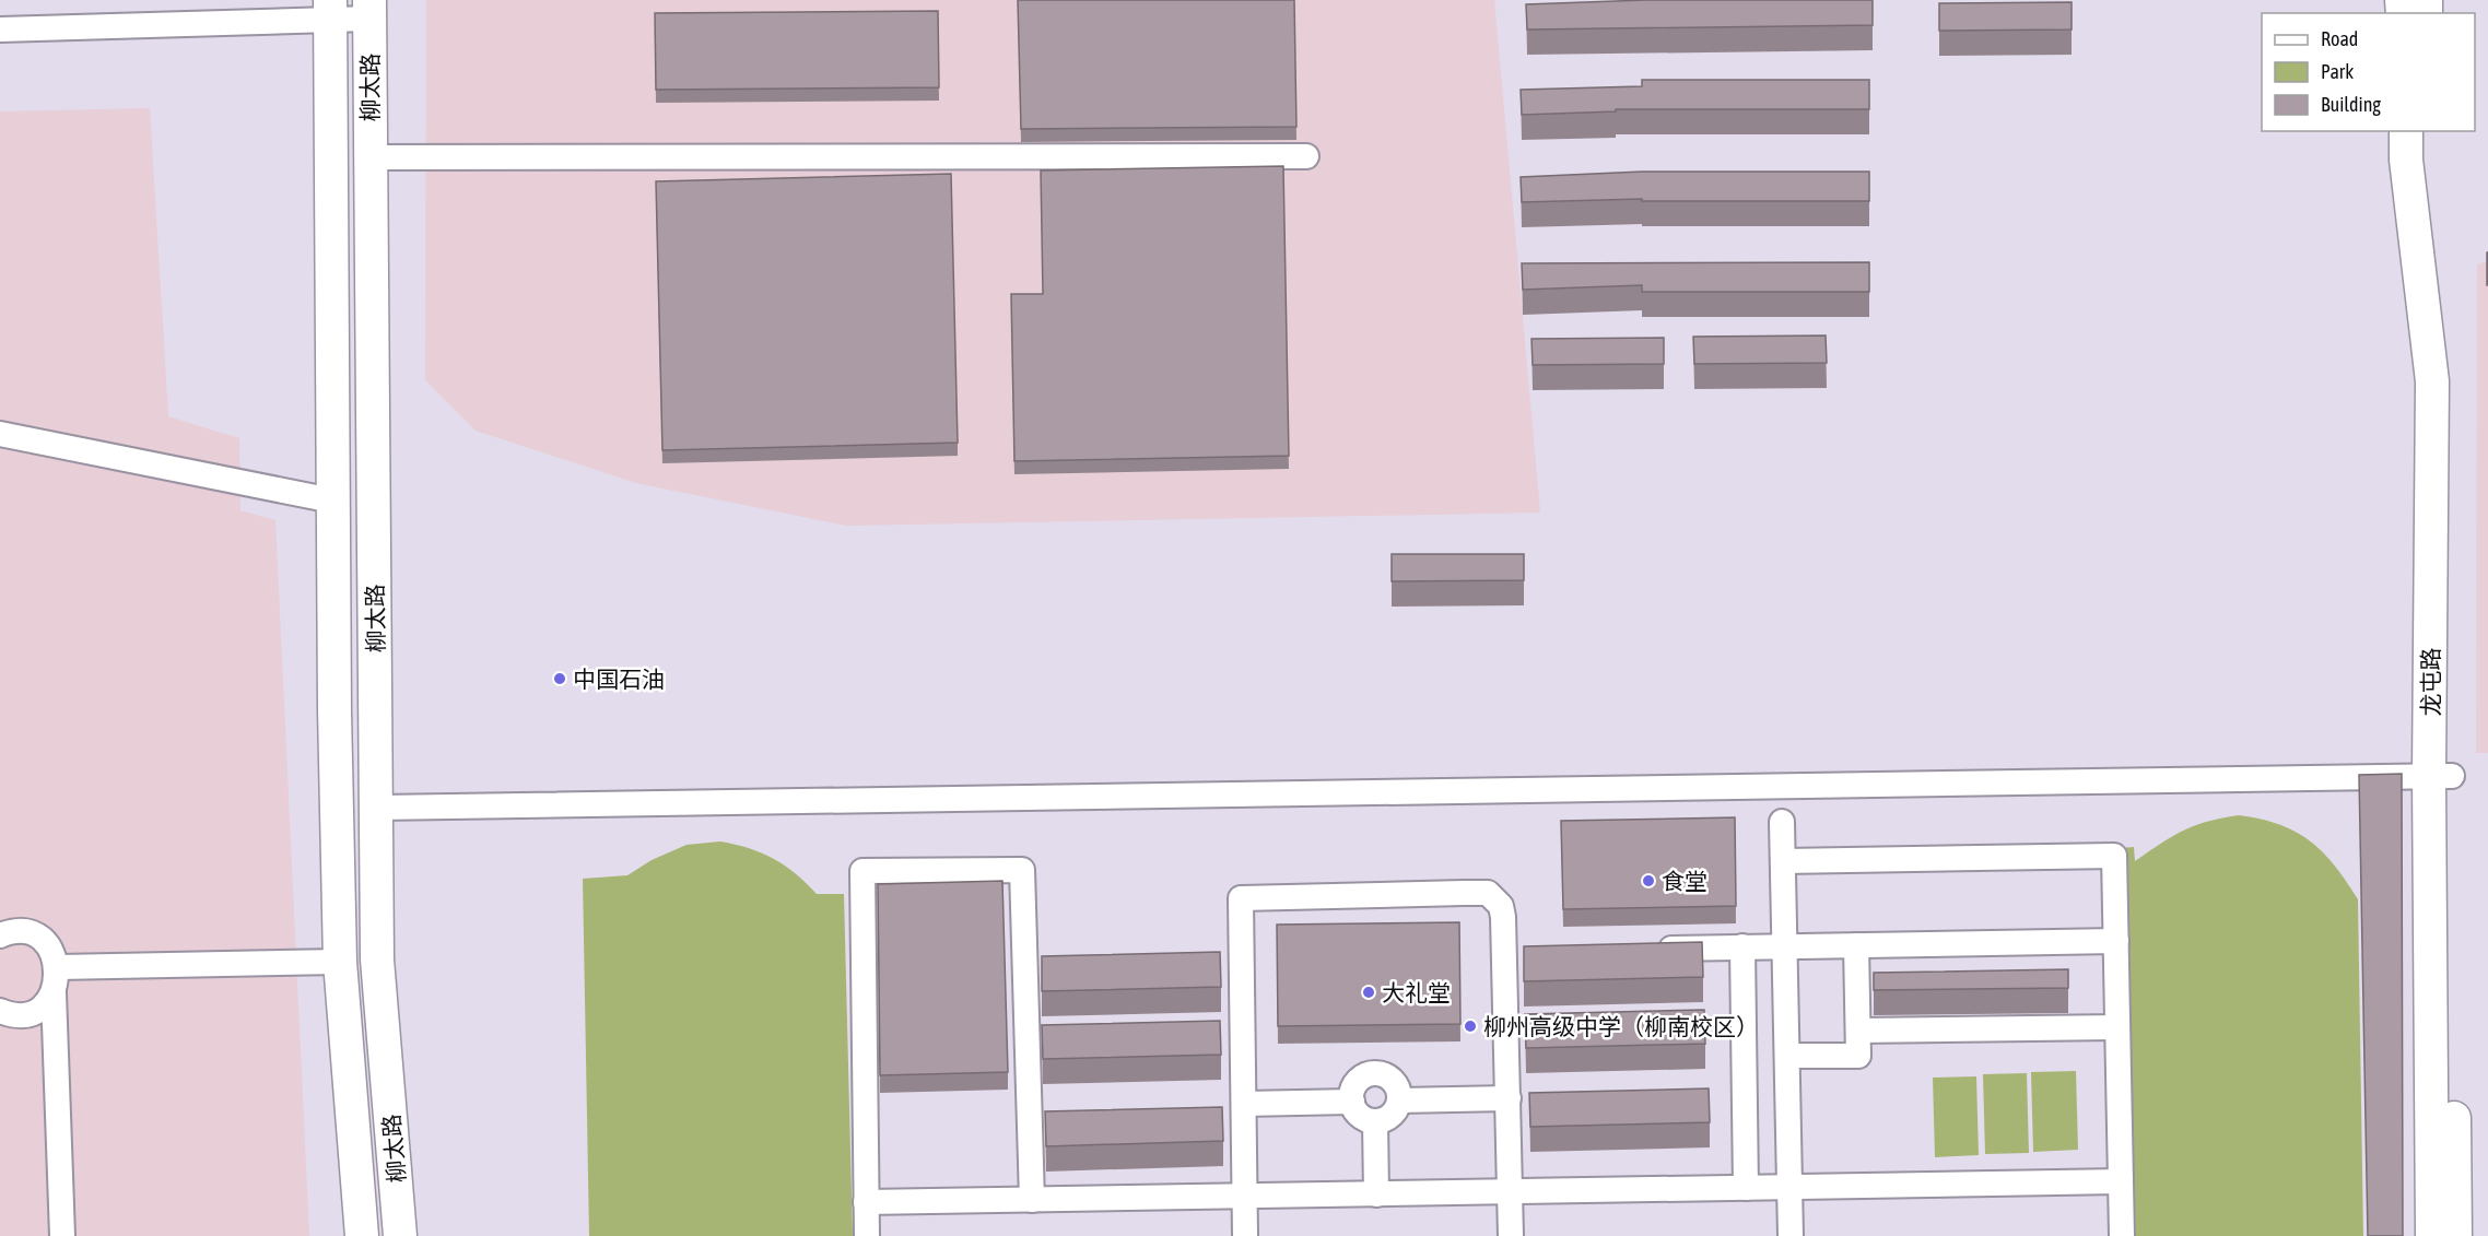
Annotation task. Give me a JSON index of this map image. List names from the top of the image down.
{
  "streets": {
    "main road": ["柳太路", "龙屯路"]
  },
  "places": [
    "中国石油",
    "食堂",
    "大礼堂",
    "柳州高级中学（柳南校区）"
  ],
  "legend": ["Road", "Park", "Building"]
}
